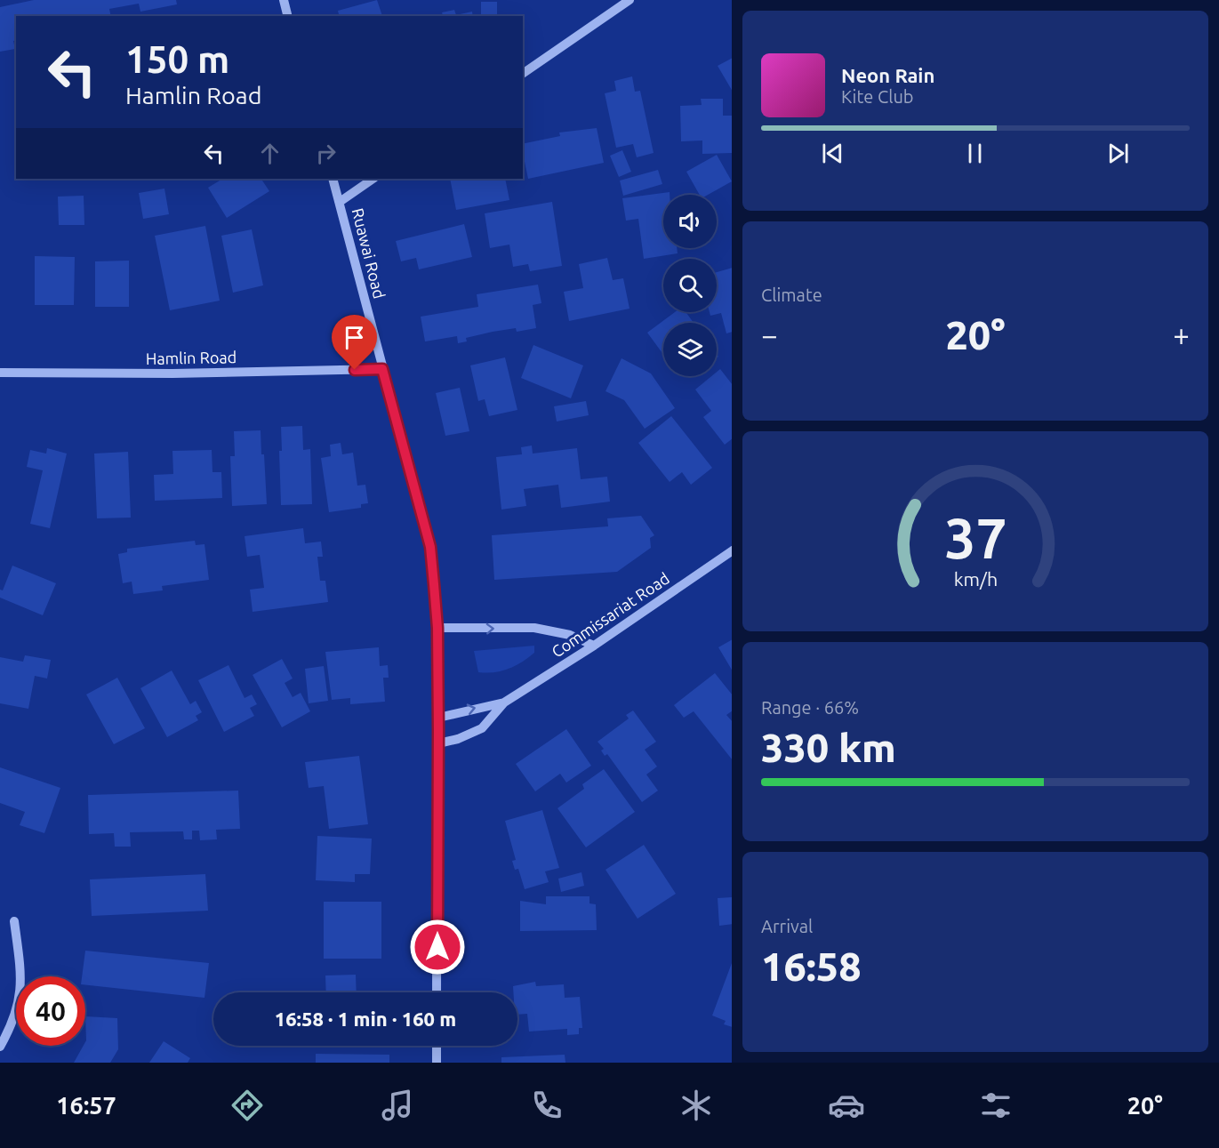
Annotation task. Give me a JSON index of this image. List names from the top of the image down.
{
  "streets": {
    "street": ["Ruawai Road", "Hamlin Road", "Commissariat Road"]
  },
  "crossings": [
    ["Ruawai Road", "Hamlin Road"],
    ["Ruawai Road", "Commissariat Road"]
  ],
  "page": {
    "turn": ["150 m", "Hamlin Road"],
    "song": ["Neon Rain", "Kite Club"],
    "tile": [
      "Climate",
      ["Range · 66%", "330 km"],
      ["Arrival", "16:58"]
    ],
    "heat": ["−", "20°", "+"],
    "limit": "40",
    "trip": "16:58 · 1 min · 160 m",
    "tabs": ["16:57", "20°"],
    "gauge": ["37", "km/h"]
  }
}
